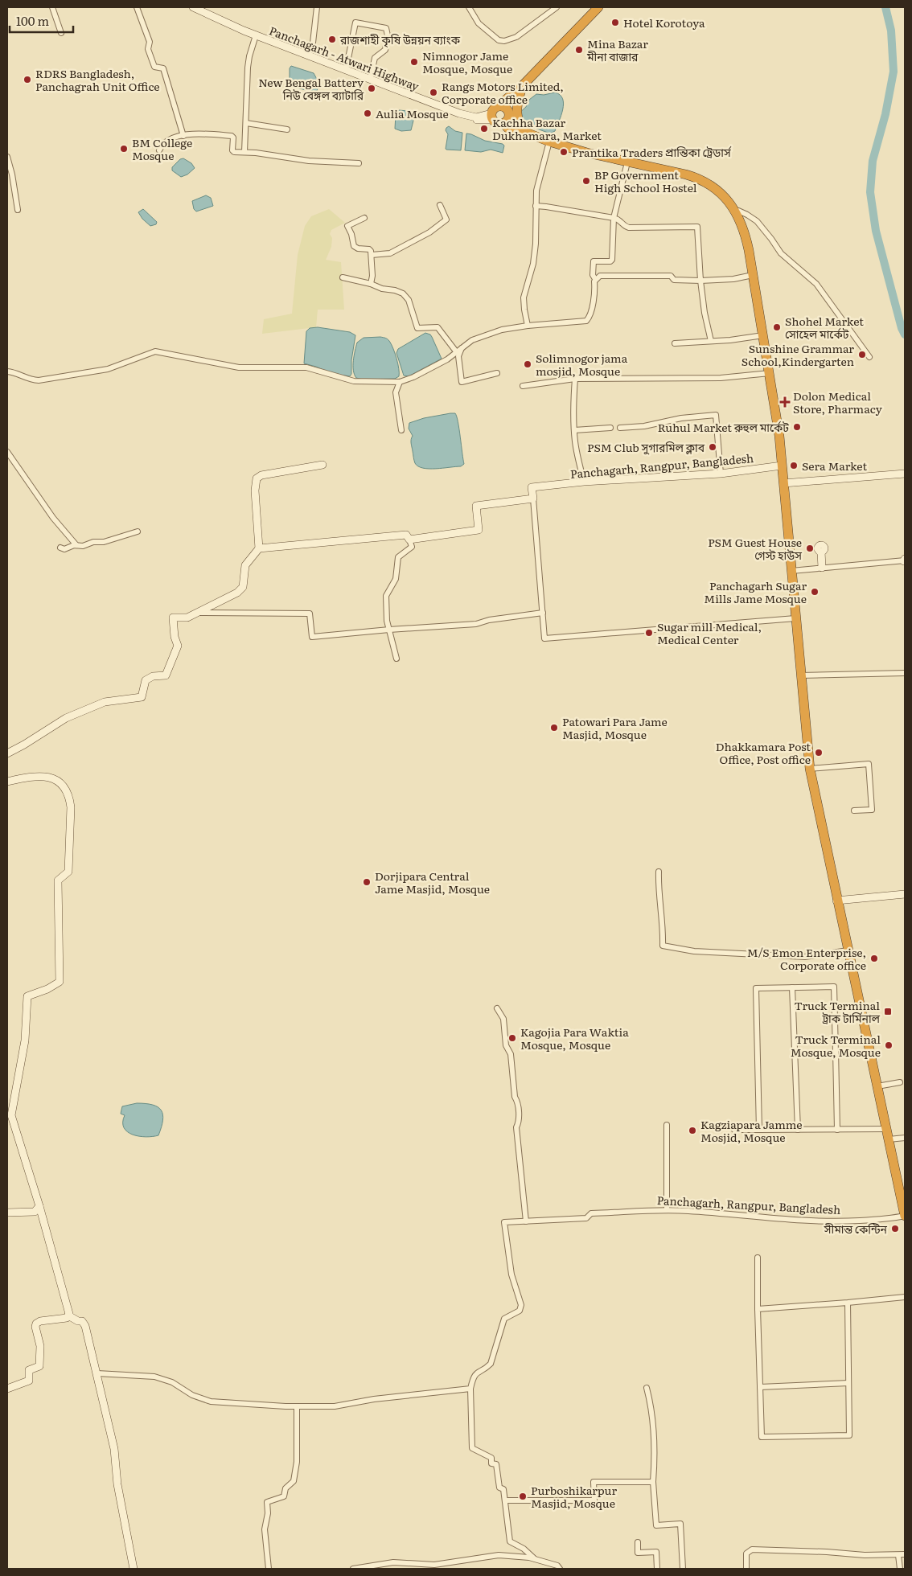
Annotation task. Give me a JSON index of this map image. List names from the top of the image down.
{
  "streets": {
    "street": ["Panchagarh - Atwari Highway", "Panchagarh, Rangpur, Bangladesh"]
  },
  "places": {
    "other": [
      "Hotel Korotoya",
      "রাজশাহী কৃষি উন্নয়ন ব্যাংক",
      "Mina Bazar মীনা বাজার",
      "Nimnogor Jame Mosque, Mosque",
      "RDRS Bangladesh, Panchagrah Unit Office",
      "New Bengal Battery নিউ বেঙ্গল ব্যাটারি",
      "Rangs Motors Limited, Corporate office",
      "Aulia Mosque",
      "Kachha Bazar Dukhamara, Market",
      "BM College Mosque",
      "Prantika Traders প্রান্তিকা ট্রেডার্স",
      "BP Government High School Hostel",
      "Shohel Market সোহেল মার্কেট",
      "Sunshine Grammar School,Kindergarten",
      "Solimnogor jama mosjid, Mosque",
      "Ruhul Market রুহুল মার্কেট",
      "PSM Club সুগারমিল ক্লাব",
      "Sera Market",
      "PSM Guest House গেস্ট হাউস",
      "Panchagarh Sugar Mills Jame Mosque",
      "Sugar mill Medical, Medical Center",
      "Patowari Para Jame Masjid, Mosque",
      "Dhakkamara Post Office, Post office",
      "Dorjipara Central Jame Masjid, Mosque",
      "M/S Emon Enterprise, Corporate office",
      "Kagojia Para Waktia Mosque, Mosque",
      "Truck Terminal Mosque, Mosque",
      "Kagziapara Jamme Mosjid, Mosque",
      "সীমান্ত কেন্টিন",
      "Purboshikarpur Masjid, Mosque"
    ],
    "health": ["Dolon Medical Store, Pharmacy"],
    "transit": ["Truck Terminal ট্রাক টার্মিনাল"]
  },
  "scale_bar": "100 m"
}
